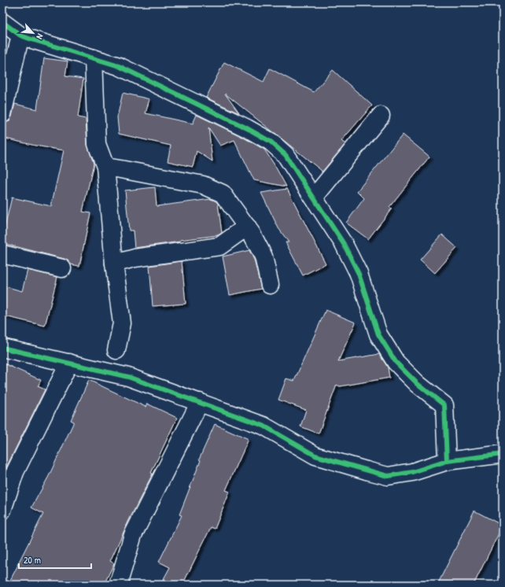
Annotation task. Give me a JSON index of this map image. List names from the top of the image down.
{
  "scale_bar": "20 m",
  "north": "bottom right"
}
